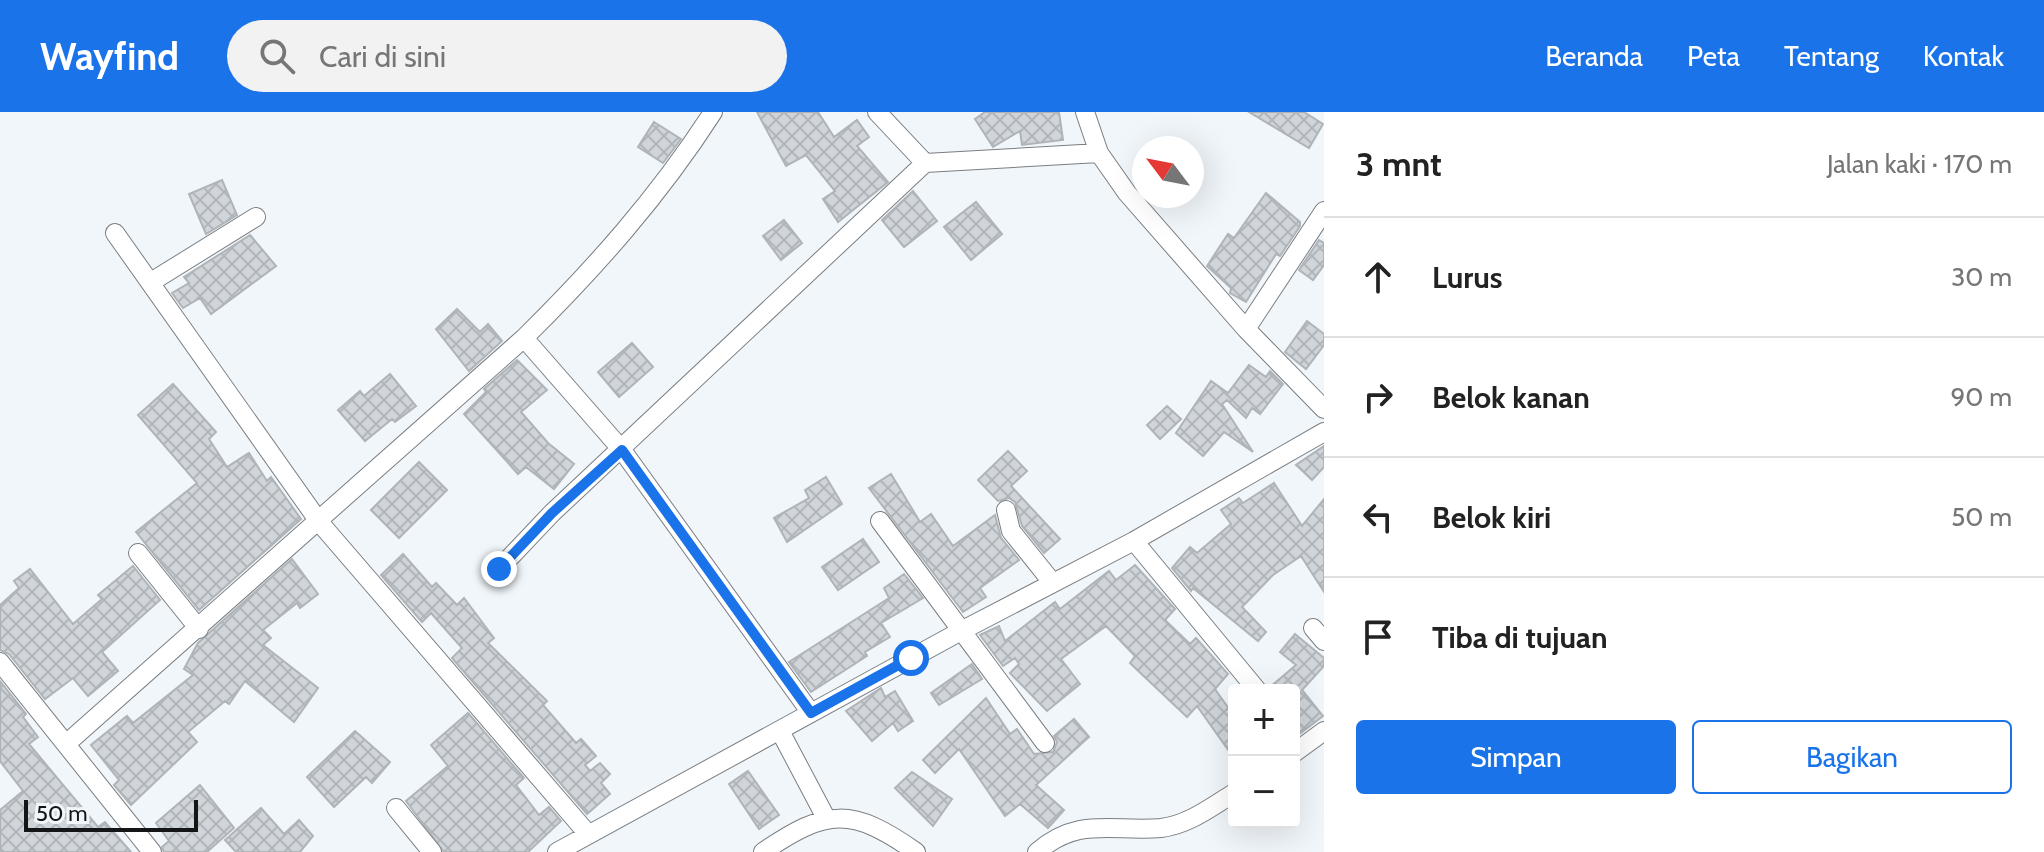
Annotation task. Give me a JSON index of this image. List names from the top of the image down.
{
  "scale_bar": "50 m",
  "north": "top left",
  "page": {
    "header": "Wayfind",
    "search": "Cari di sini",
    "nav": [
      "Beranda",
      "Peta",
      "Tentang",
      "Kontak"
    ],
    "heading": ["3 mnt", "Jalan kaki · 170 m"],
    "list": [
      ["Lurus", "30 m"],
      ["Belok kanan", "90 m"],
      ["Belok kiri", "50 m"],
      "Tiba di tujuan"
    ],
    "map_buttons": ["+", "−"],
    "buttons": ["Simpan", "Bagikan"],
    "scale": "50 m"
  }
}
